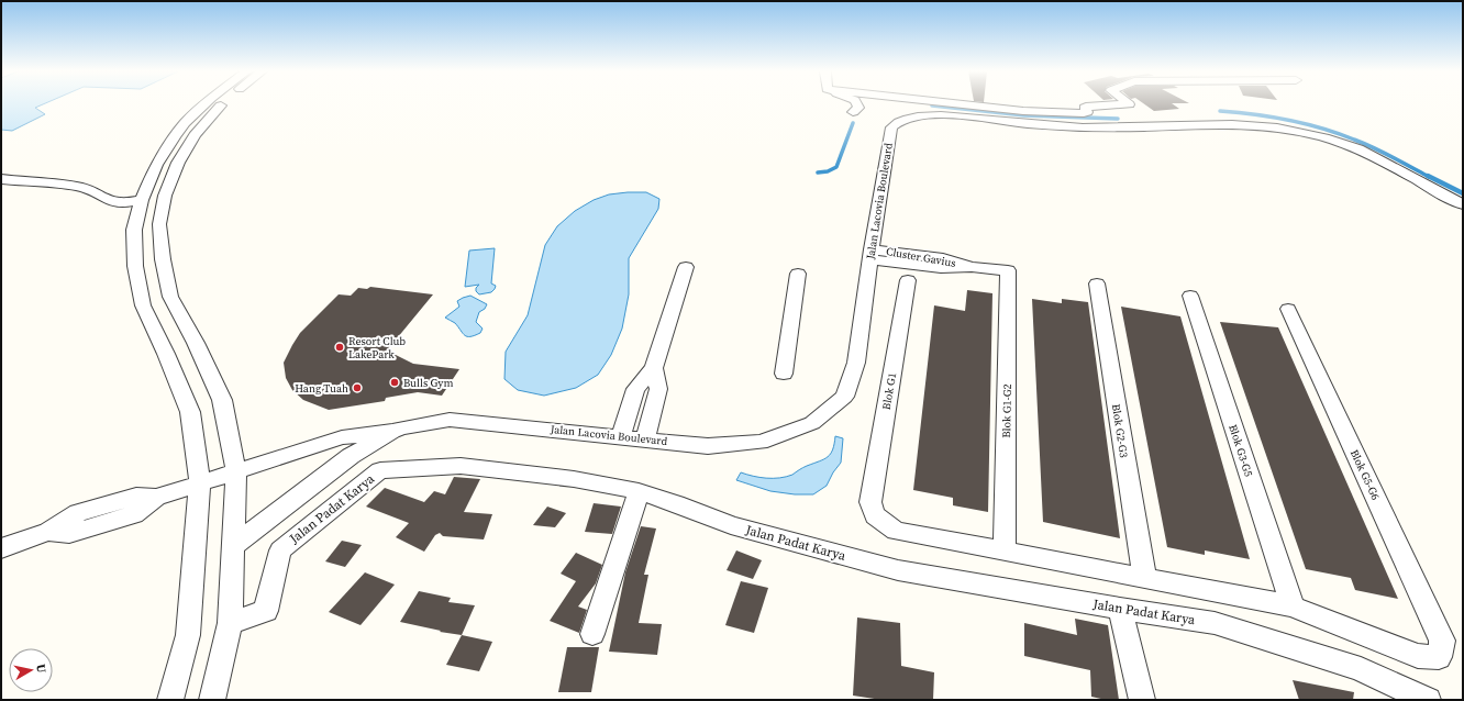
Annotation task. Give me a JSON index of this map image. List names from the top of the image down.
{
  "streets": {
    "street": [
      "Jalan Lacovia Boulevard",
      "Cluster Gavius",
      "Blok G1",
      "Blok G1-G2",
      "Blok G2-G3",
      "Blok G3-G5",
      "Blok G5-G6",
      "Jalan Padat Karya"
    ]
  },
  "crossings": [
    ["Jalan Lacovia Boulevard", "Cluster Gavius"],
    ["Cluster Gavius", "Blok G1-G2"],
    ["Blok G1", "Blok G1-G2"],
    ["Blok G3-G5", "Blok G5-G6"]
  ],
  "places": ["Resort Club LakePark", "Bulls Gym", "Hang Tuah"],
  "north": "right"
}
